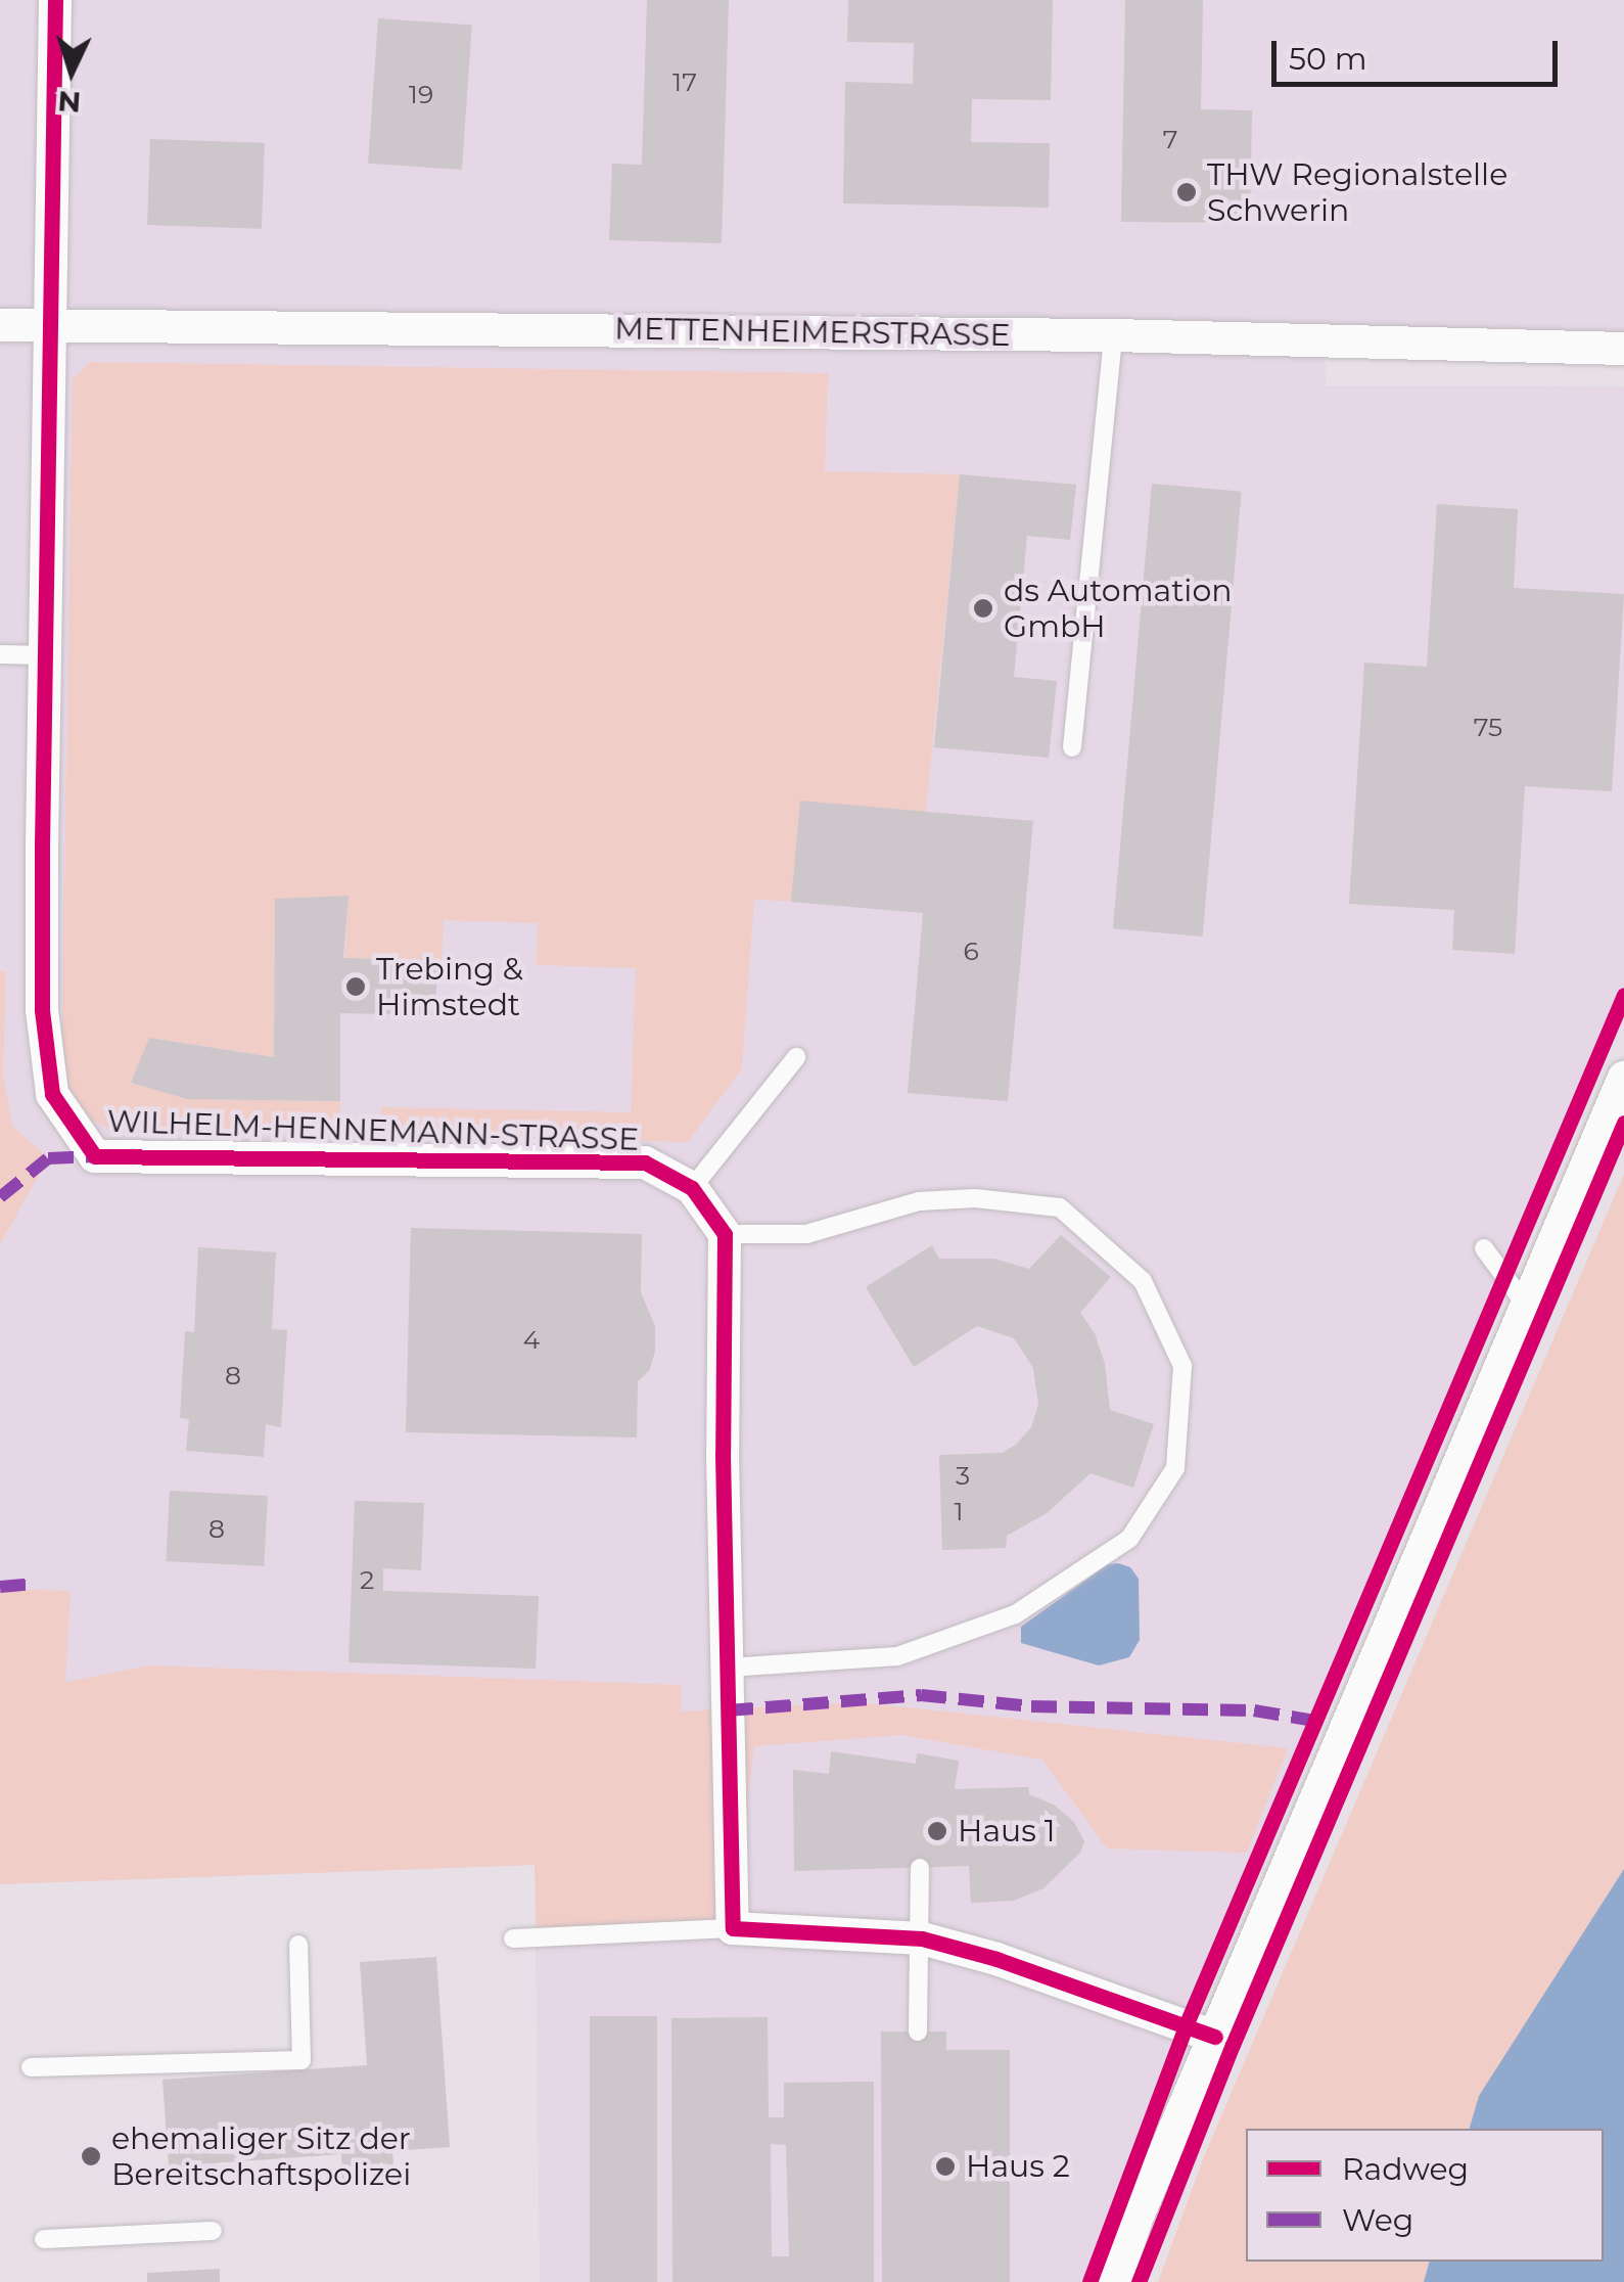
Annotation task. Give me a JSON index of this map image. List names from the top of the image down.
{
  "streets": {
    "street": ["METTENHEIMERSTRASSE", "WILHELM-HENNEMANN-STRASSE"]
  },
  "crossings": [
    ["METTENHEIMERSTRASSE", "WILHELM-HENNEMANN-STRASSE"]
  ],
  "places": [
    "THW Regionalstelle Schwerin",
    "ds Automation GmbH",
    "Trebing & Himstedt",
    "Haus 1",
    "ehemaliger Sitz der Bereitschaftspolizei",
    "Haus 2"
  ],
  "house_numbers": [
    "17",
    "19",
    "7",
    "75",
    "6",
    "4",
    "8",
    "3",
    "1",
    "8",
    "2"
  ],
  "legend": ["Radweg", "Weg"],
  "scale_bar": "50 m",
  "north": "bottom"
}
